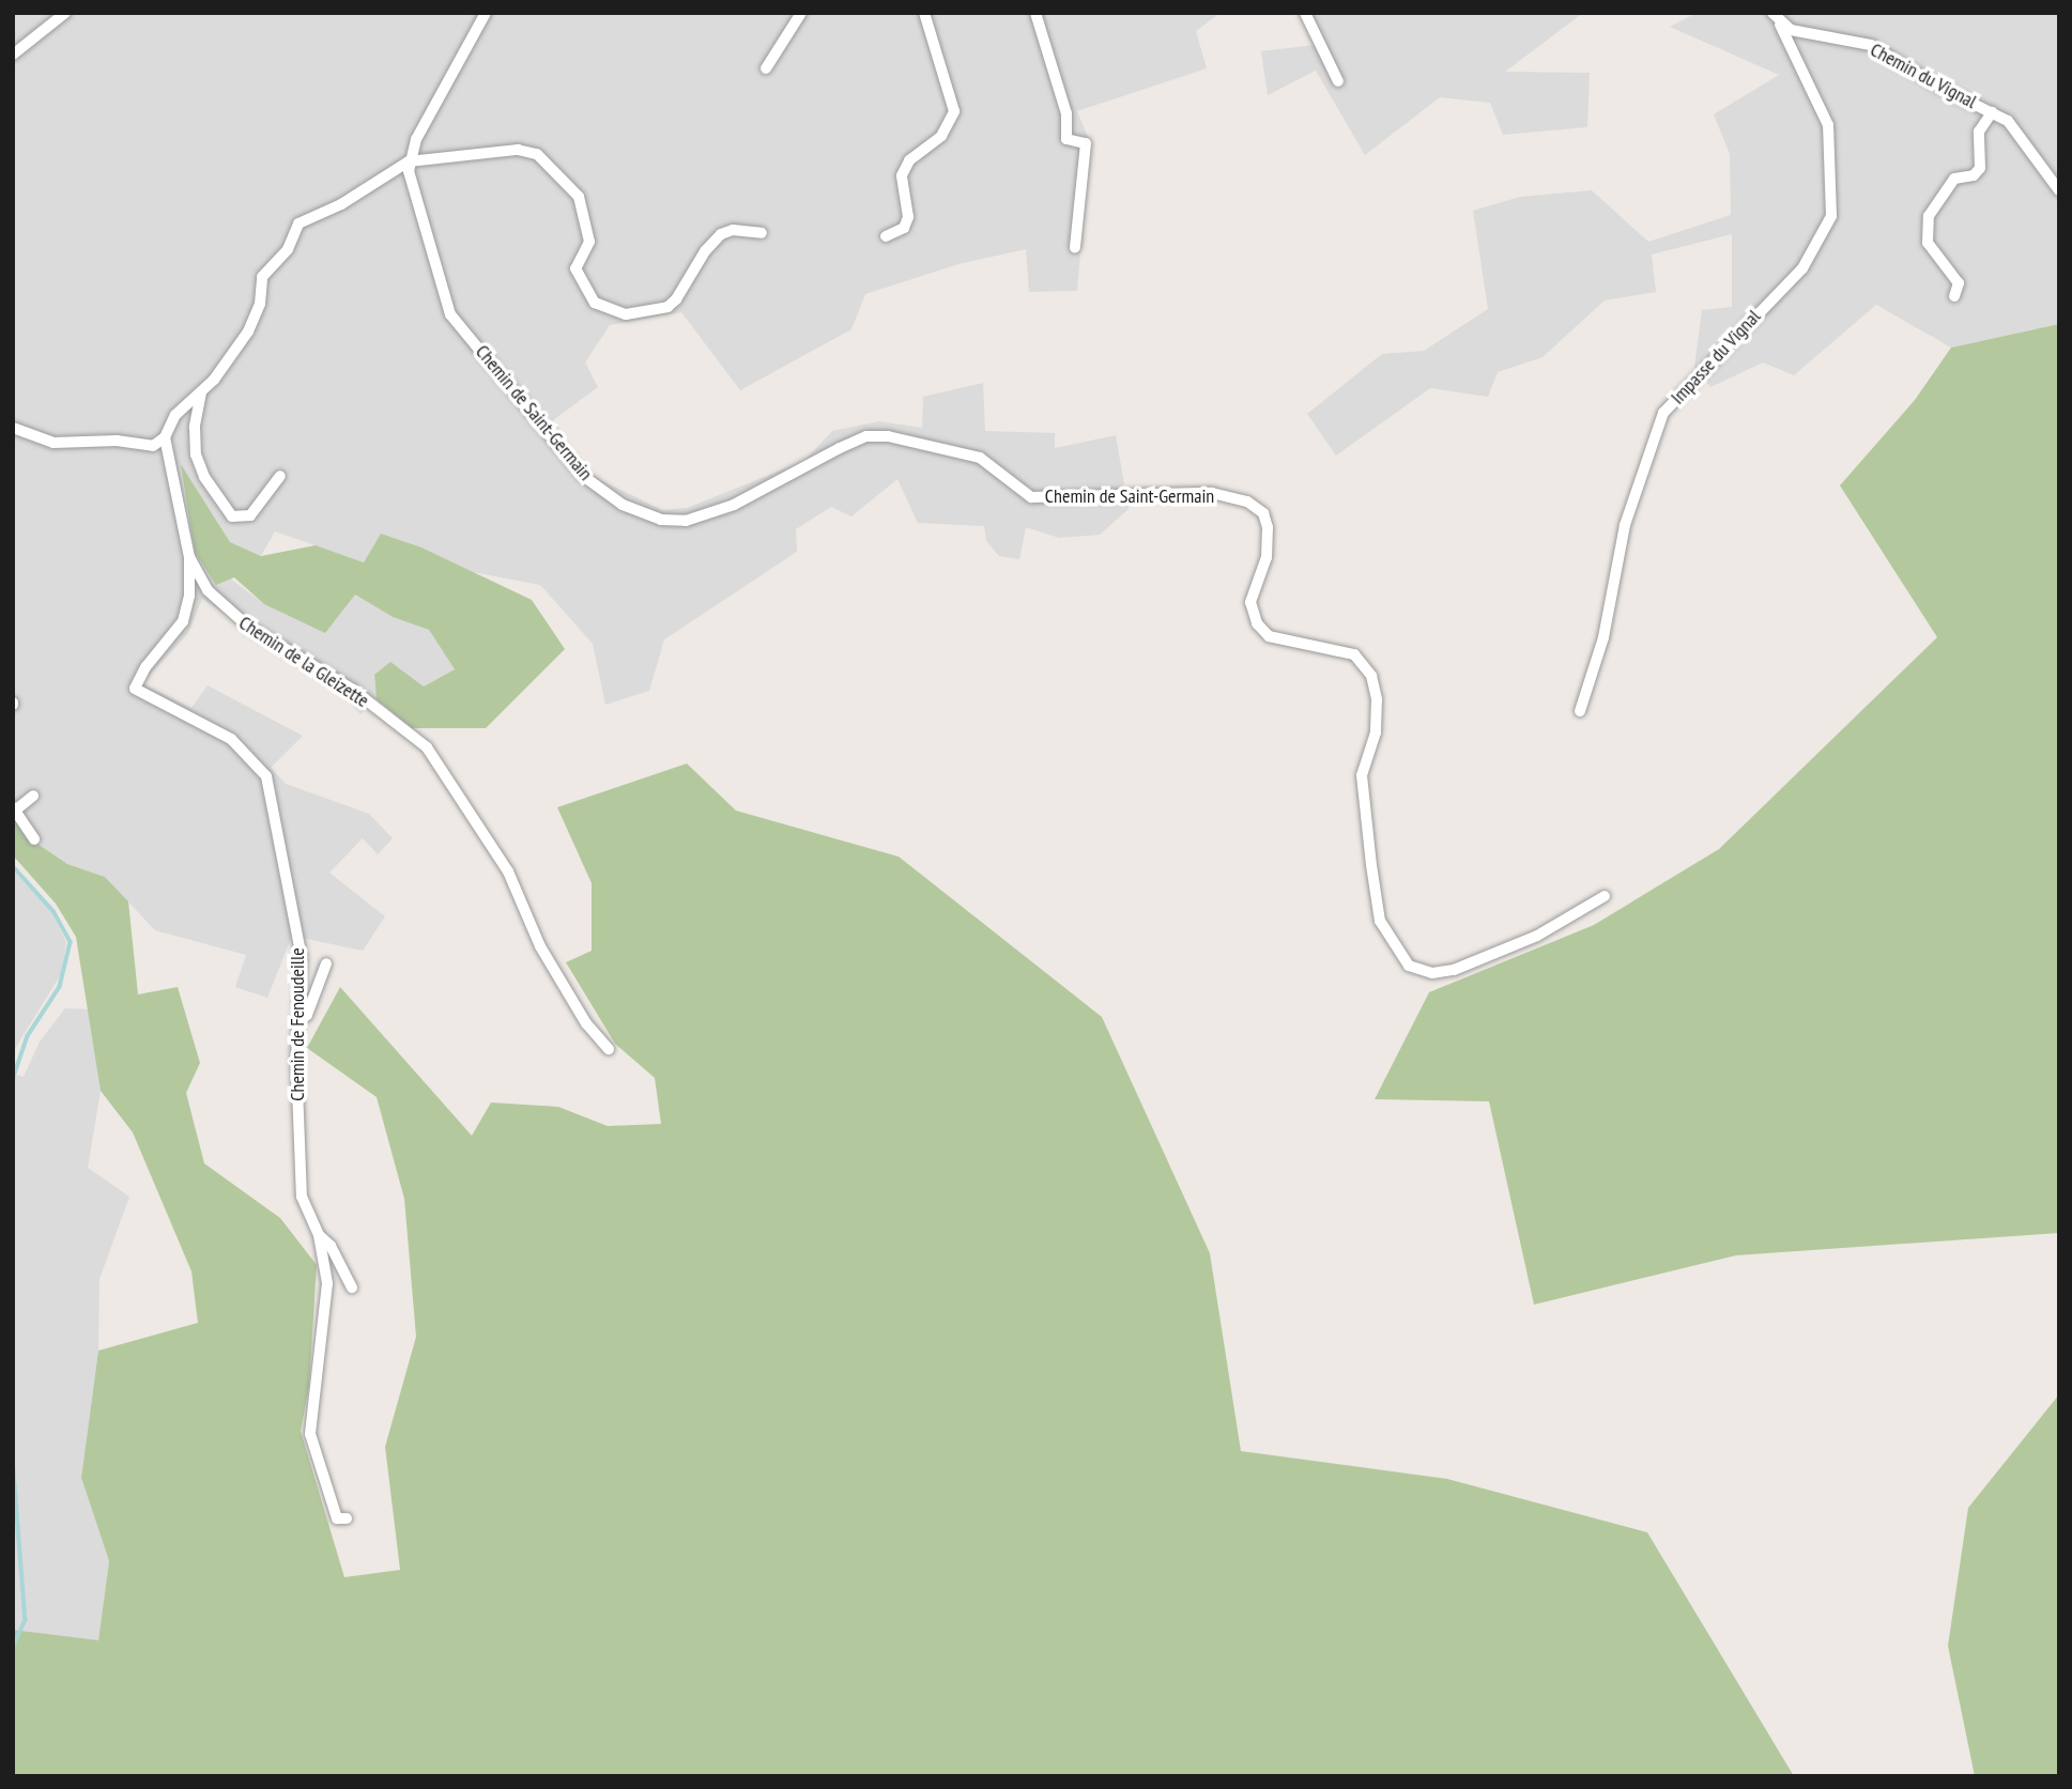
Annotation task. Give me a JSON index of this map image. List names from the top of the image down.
{
  "streets": {
    "street": [
      "Chemin du Vignal",
      "Impasse du Vignal",
      "Chemin de Saint-Germain",
      "Chemin de la Gleizette",
      "Chemin de Fenoudeille"
    ]
  },
  "crossings": [
    ["Chemin du Vignal", "Impasse du Vignal"],
    ["Chemin de la Gleizette", "Chemin de Fenoudeille"]
  ]
}
